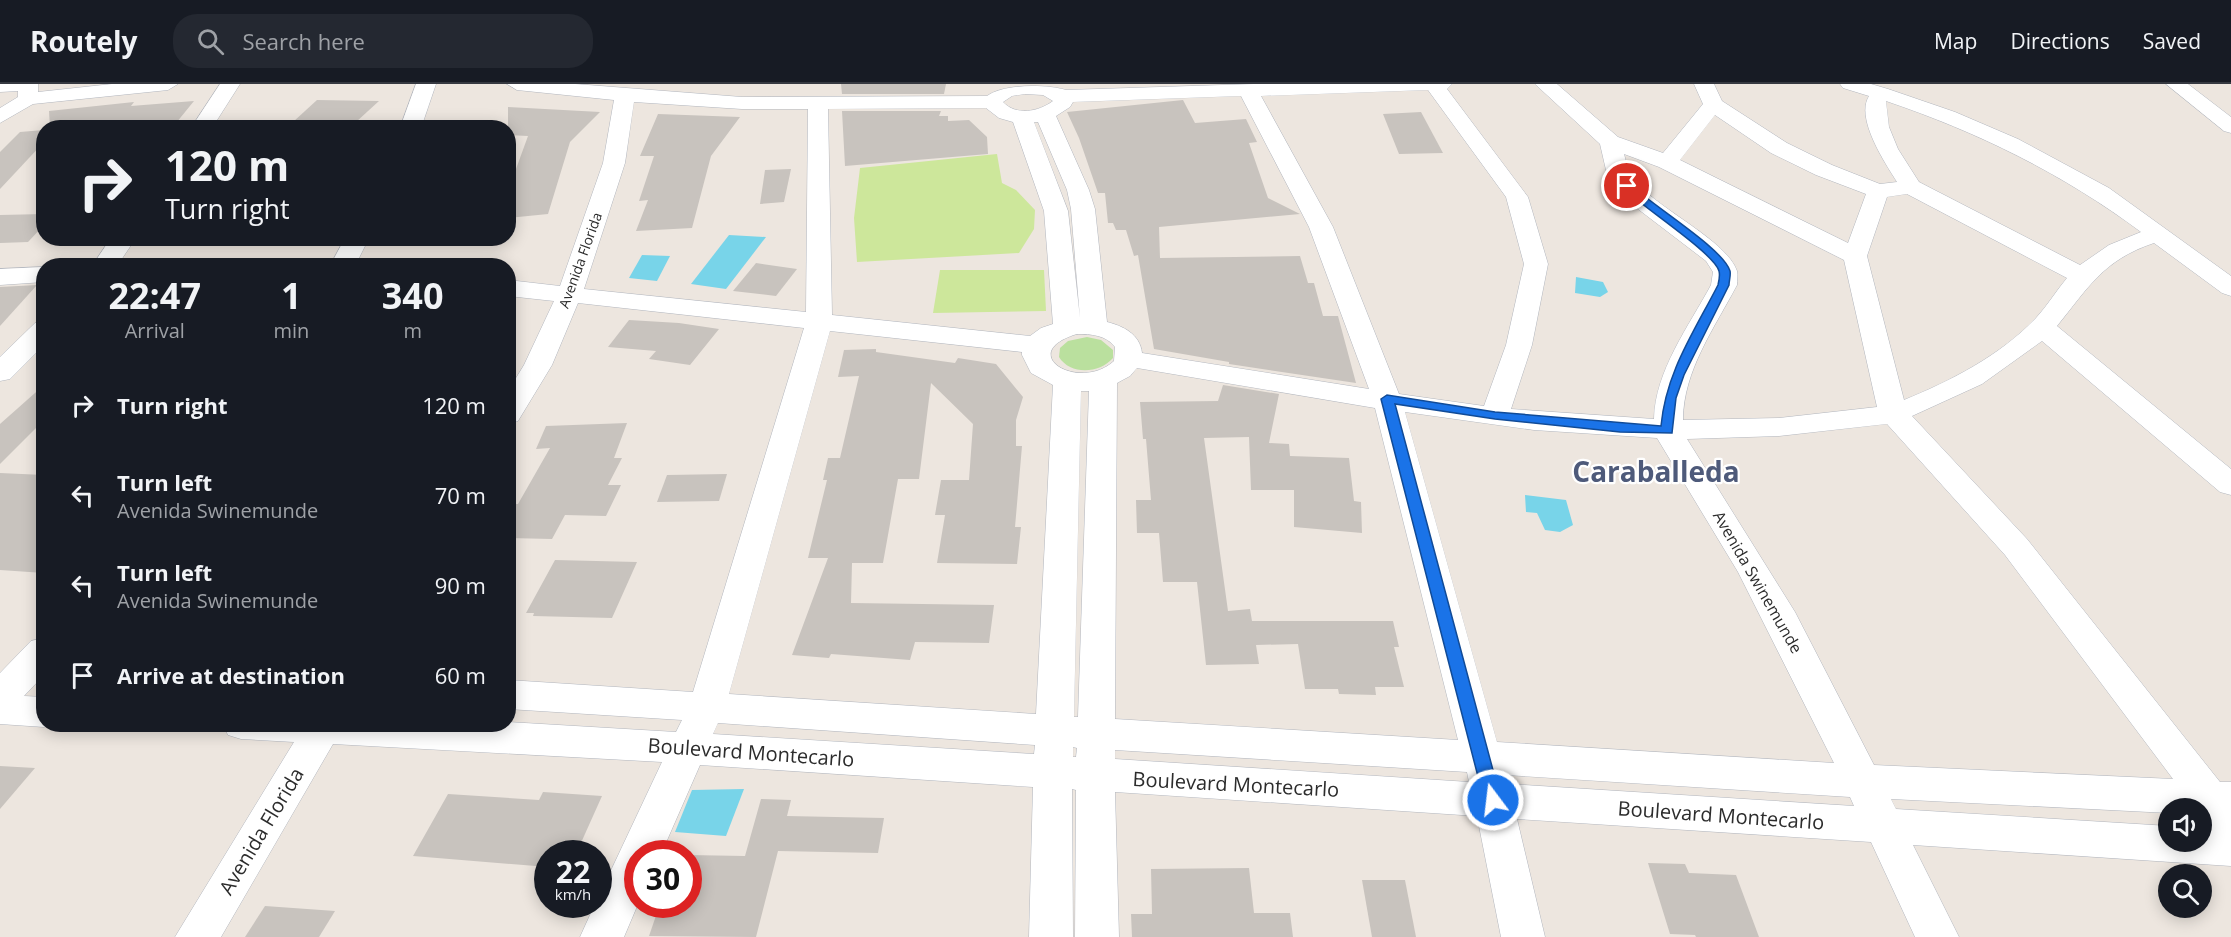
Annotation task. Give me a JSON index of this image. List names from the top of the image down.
{
  "streets": {
    "street": ["Avenida Florida", "Avenida Swinemunde", "Boulevard Montecarlo"]
  },
  "crossings": [
    ["Avenida Swinemunde", "Boulevard Montecarlo"]
  ],
  "districts": ["Caraballeda"],
  "page": {
    "header": "Routely",
    "search": "Search here",
    "nav": ["Map", "Directions", "Saved"],
    "turn": ["120 m", "Turn right"],
    "eta": [
      "22:47",
      "Arrival",
      "1",
      "min",
      "340",
      "m"
    ],
    "list": [
      {
        "name": "Turn right",
        "value": "120 m"
      },
      {
        "name": "Turn left",
        "note": "Avenida Swinemunde",
        "value": "70 m"
      },
      {
        "name": "Turn left",
        "note": "Avenida Swinemunde",
        "value": "90 m"
      },
      {
        "name": "Arrive at destination",
        "value": "60 m"
      }
    ],
    "speed": "22 km/h",
    "limit": "30"
  }
}
